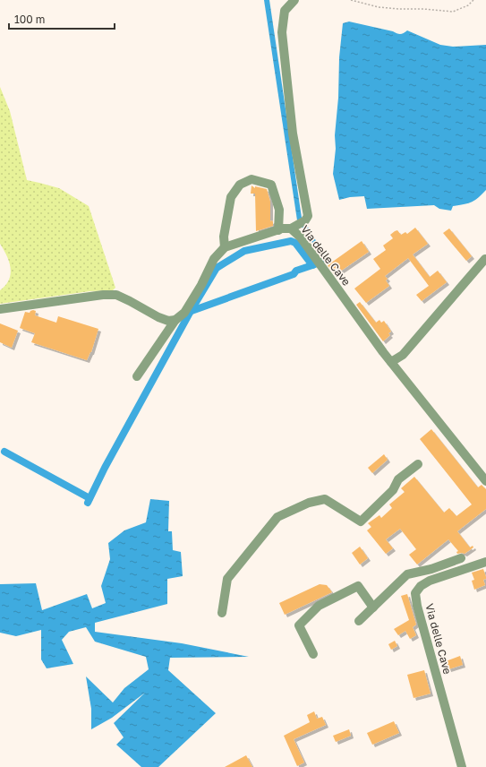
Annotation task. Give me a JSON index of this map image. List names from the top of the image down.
{
  "streets": {
    "street": ["Via delle Cave"]
  },
  "scale_bar": "100 m"
}
